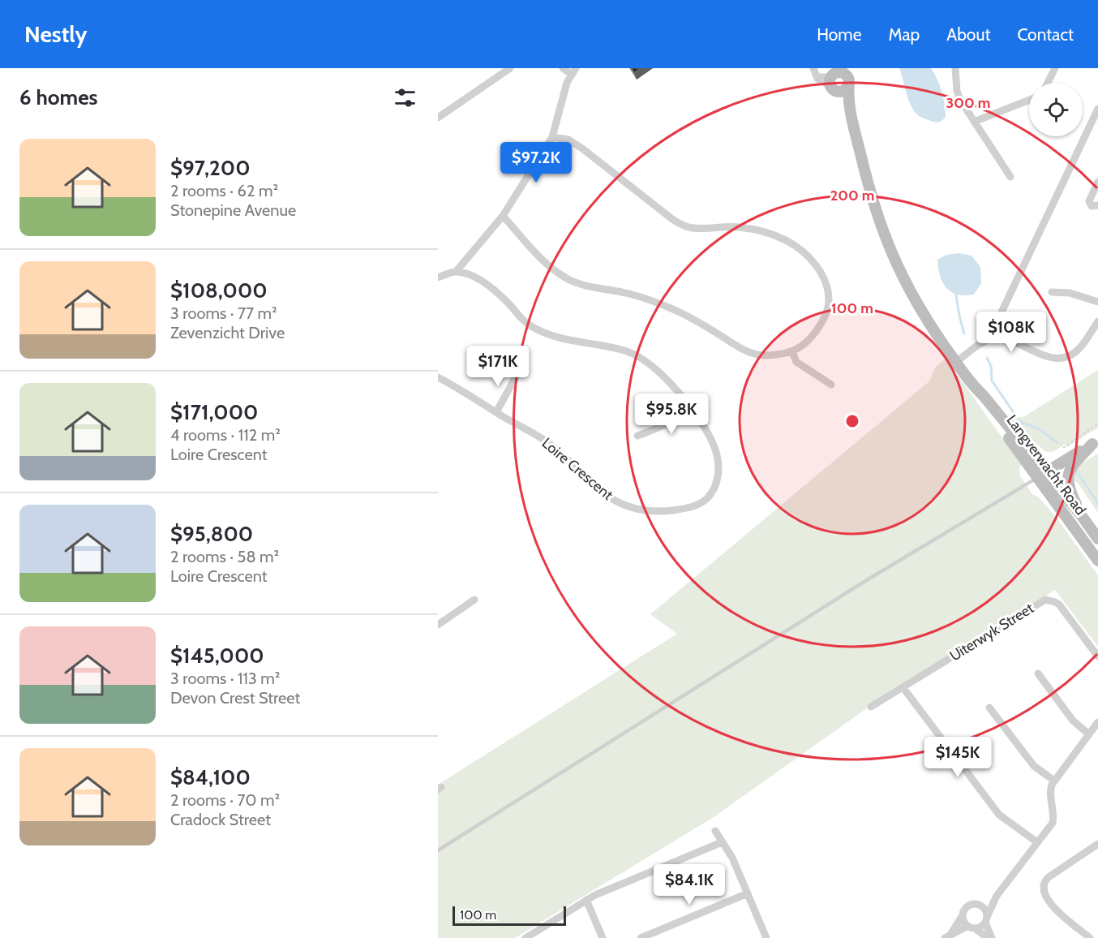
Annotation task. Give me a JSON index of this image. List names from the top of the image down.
{
  "streets": {
    "street": ["Langverwacht Road", "Loire Crescent", "Uiterwyk Street"]
  },
  "scale_bar": "100 m",
  "page": {
    "header": "Nestly",
    "nav": [
      "Home",
      "Map",
      "About",
      "Contact"
    ],
    "heading": "6 homes",
    "list": [
      {
        "name": "$97,200",
        "note": "2 rooms · 62 m² · Stonepine Avenue"
      },
      {
        "name": "$108,000",
        "note": "3 rooms · 77 m² · Zevenzicht Drive"
      },
      {
        "name": "$171,000",
        "note": "4 rooms · 112 m² · Loire Crescent"
      },
      {
        "name": "$95,800",
        "note": "2 rooms · 58 m² · Loire Crescent"
      },
      {
        "name": "$145,000",
        "note": "3 rooms · 113 m² · Devon Crest Street"
      },
      {
        "name": "$84,100",
        "note": "2 rooms · 70 m² · Cradock Street"
      }
    ],
    "price": [
      "$97.2K",
      "$108K",
      "$171K",
      "$95.8K",
      "$145K",
      "$84.1K"
    ],
    "scale": "100 m"
  },
  "rings": ["300 m", "200 m", "100 m"]
}
